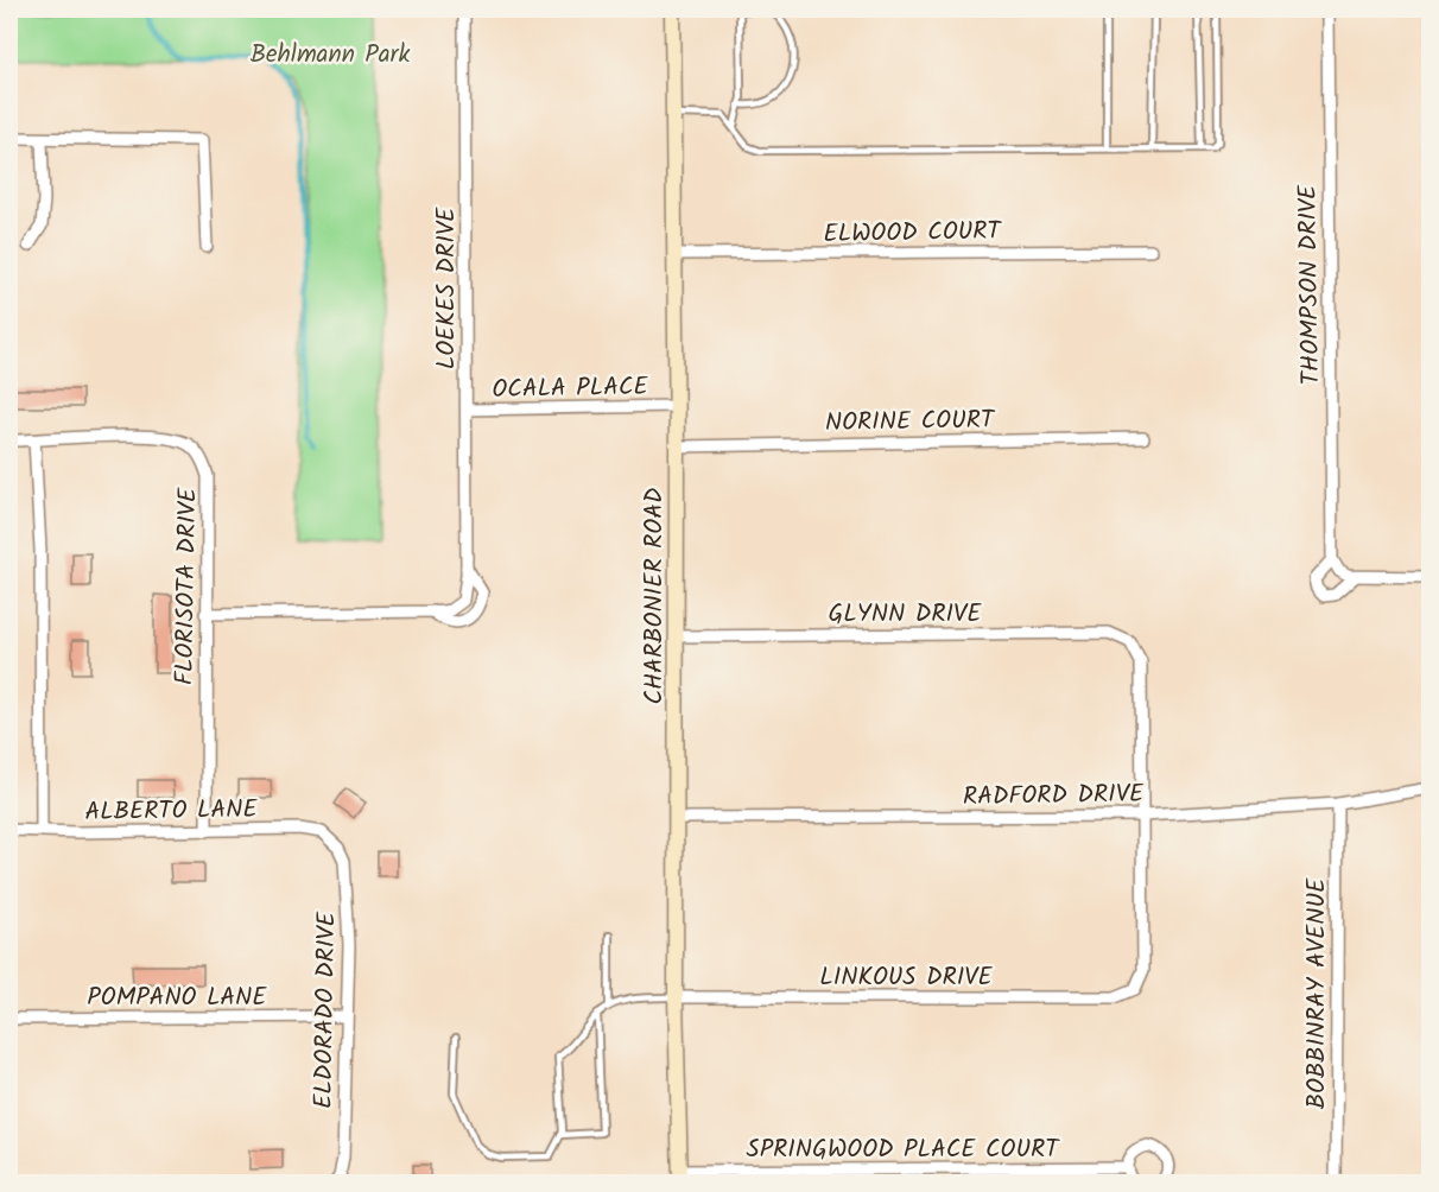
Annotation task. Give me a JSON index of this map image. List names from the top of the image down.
{
  "streets": {
    "main road": ["CHARBONIER ROAD"],
    "street": [
      "ELWOOD COURT",
      "THOMPSON DRIVE",
      "LOEKES DRIVE",
      "OCALA PLACE",
      "NORINE COURT",
      "FLORISOTA DRIVE",
      "GLYNN DRIVE",
      "RADFORD DRIVE",
      "ALBERTO LANE",
      "LINKOUS DRIVE",
      "BOBBINRAY AVENUE",
      "POMPANO LANE",
      "ELDORADO DRIVE",
      "SPRINGWOOD PLACE COURT"
    ]
  },
  "crossings": [
    ["ELWOOD COURT", "CHARBONIER ROAD"],
    ["LOEKES DRIVE", "OCALA PLACE"],
    ["LOEKES DRIVE", "FLORISOTA DRIVE"],
    ["OCALA PLACE", "CHARBONIER ROAD"],
    ["NORINE COURT", "CHARBONIER ROAD"],
    ["FLORISOTA DRIVE", "ALBERTO LANE"],
    ["CHARBONIER ROAD", "GLYNN DRIVE"],
    ["CHARBONIER ROAD", "RADFORD DRIVE"],
    ["CHARBONIER ROAD", "LINKOUS DRIVE"],
    ["CHARBONIER ROAD", "SPRINGWOOD PLACE COURT"],
    ["GLYNN DRIVE", "RADFORD DRIVE"],
    ["GLYNN DRIVE", "LINKOUS DRIVE"],
    ["RADFORD DRIVE", "LINKOUS DRIVE"],
    ["RADFORD DRIVE", "BOBBINRAY AVENUE"],
    ["ALBERTO LANE", "ELDORADO DRIVE"],
    ["POMPANO LANE", "ELDORADO DRIVE"]
  ],
  "parks": ["Behlmann Park"]
}
